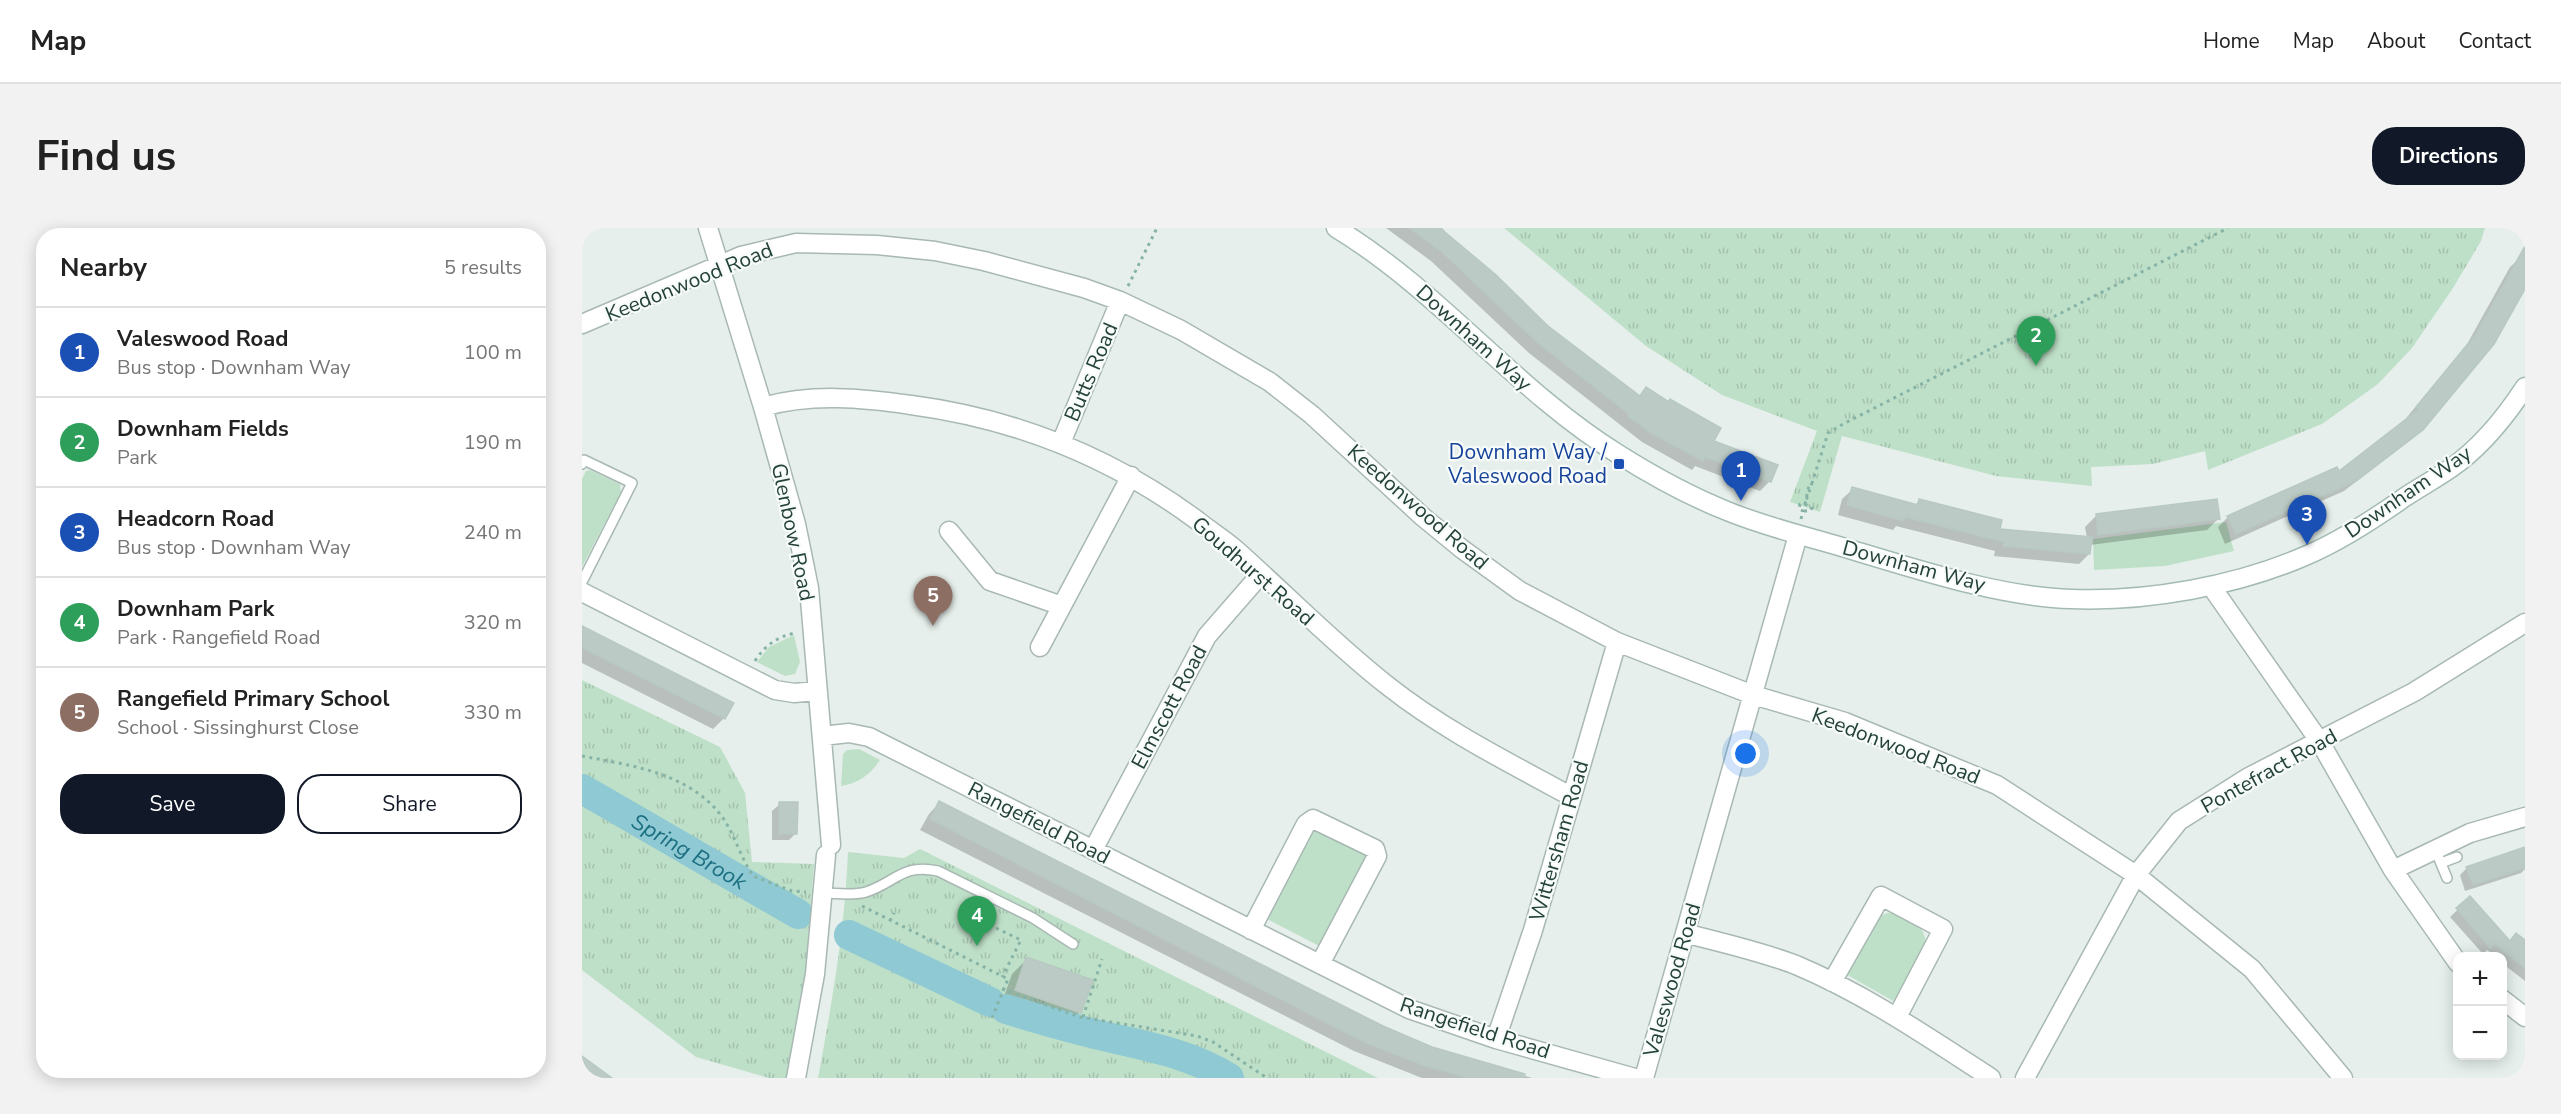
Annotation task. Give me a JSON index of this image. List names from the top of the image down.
{
  "streets": {
    "street": [
      "Keedonwood Road",
      "Downham Way",
      "Butts Road",
      "Glenbow Road",
      "Goudhurst Road",
      "Elmscott Road",
      "Pontefract Road",
      "Rangefield Road",
      "Wittersham Road",
      "Valeswood Road"
    ]
  },
  "crossings": [
    ["Keedonwood Road", "Butts Road"],
    ["Keedonwood Road", "Glenbow Road"],
    ["Keedonwood Road", "Pontefract Road"],
    ["Keedonwood Road", "Wittersham Road"],
    ["Keedonwood Road", "Valeswood Road"],
    ["Downham Way", "Valeswood Road"],
    ["Butts Road", "Goudhurst Road"],
    ["Glenbow Road", "Goudhurst Road"],
    ["Glenbow Road", "Rangefield Road"],
    ["Goudhurst Road", "Elmscott Road"],
    ["Goudhurst Road", "Wittersham Road"],
    ["Elmscott Road", "Rangefield Road"],
    ["Rangefield Road", "Wittersham Road"]
  ],
  "water": ["Spring Brook"],
  "places": {
    "transit": ["Downham Way / Valeswood Road"]
  },
  "page": {
    "header": "Map",
    "nav": [
      "Home",
      "Map",
      "About",
      "Contact"
    ],
    "buttons": [
      "Directions",
      ["Save", "Share"]
    ],
    "title": "Find us",
    "heading": ["Nearby", "5 results"],
    "list": [
      {
        "mark": "1",
        "name": "Valeswood Road",
        "note": "Bus stop · Downham Way",
        "value": "100 m"
      },
      {
        "mark": "2",
        "name": "Downham Fields",
        "note": "Park",
        "value": "190 m"
      },
      {
        "mark": "3",
        "name": "Headcorn Road",
        "note": "Bus stop · Downham Way",
        "value": "240 m"
      },
      {
        "mark": "4",
        "name": "Downham Park",
        "note": "Park · Rangefield Road",
        "value": "320 m"
      },
      {
        "mark": "5",
        "name": "Rangefield Primary School",
        "note": "School · Sissinghurst Close",
        "value": "330 m"
      }
    ],
    "pins": [
      "2",
      "1",
      "3",
      "5",
      "4"
    ],
    "map_buttons": ["+", "−"]
  }
}
